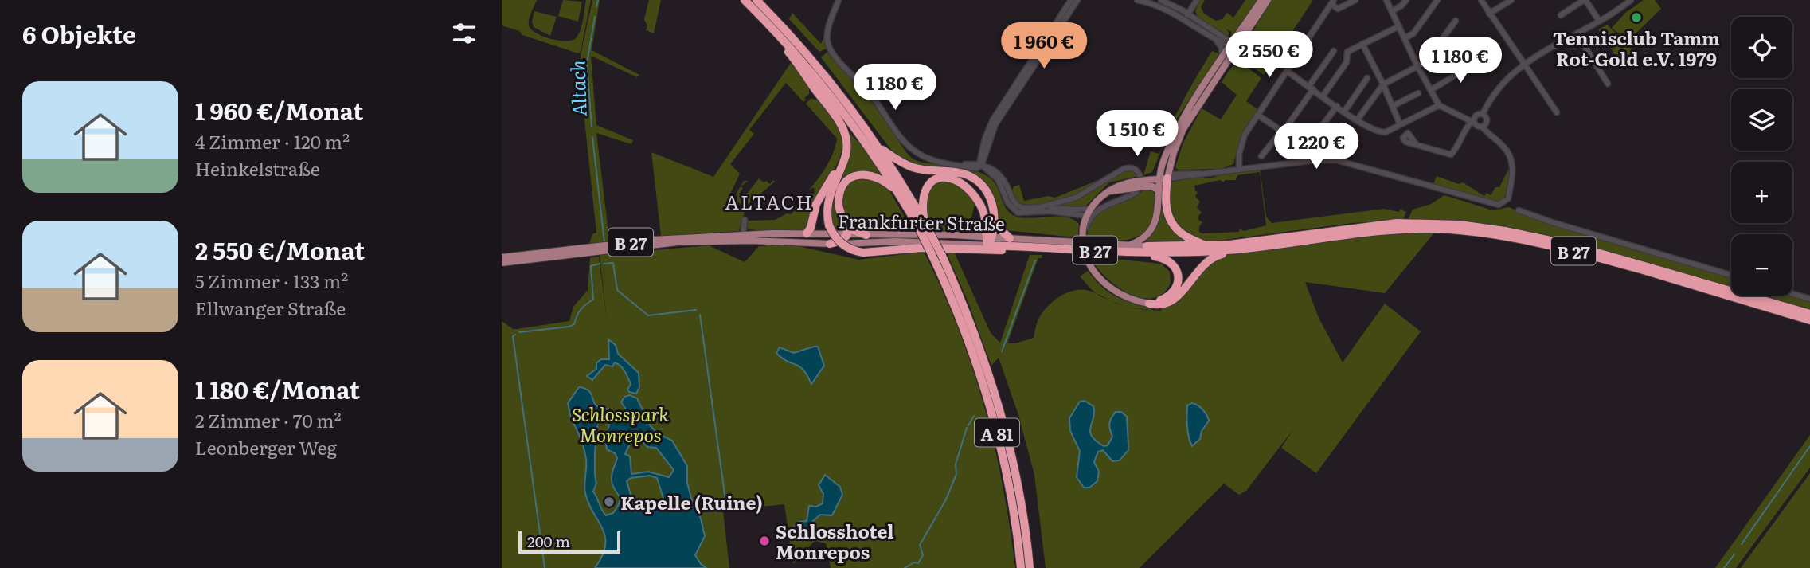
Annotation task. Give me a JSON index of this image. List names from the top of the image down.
{
  "streets": {
    "highway": ["Frankfurter Straße", "B 27", "A 81"]
  },
  "crossings": [
    ["Frankfurter Straße", "B 27"]
  ],
  "districts": ["ALTACH"],
  "water": ["Altach"],
  "parks": ["Schlosspark Monrepos"],
  "places": ["Tennisclub Tamm Rot-Gold e.V. 1979", "Kapelle (Ruine)", "Schlosshotel Monrepos"],
  "scale_bar": "200 m",
  "page": {
    "heading": "6 Objekte",
    "map_buttons": ["+", "−"],
    "price": [
      "1 960 €",
      "2 550 €",
      "1 180 €",
      "1 180 €",
      "1 510 €",
      "1 220 €"
    ],
    "list": [
      {
        "name": "1 960 €/Monat",
        "note": "4 Zimmer · 120 m² · Heinkelstraße"
      },
      {
        "name": "2 550 €/Monat",
        "note": "5 Zimmer · 133 m² · Ellwanger Straße"
      },
      {
        "name": "1 180 €/Monat",
        "note": "2 Zimmer · 70 m² · Leonberger Weg"
      }
    ],
    "scale": "200 m"
  }
}
